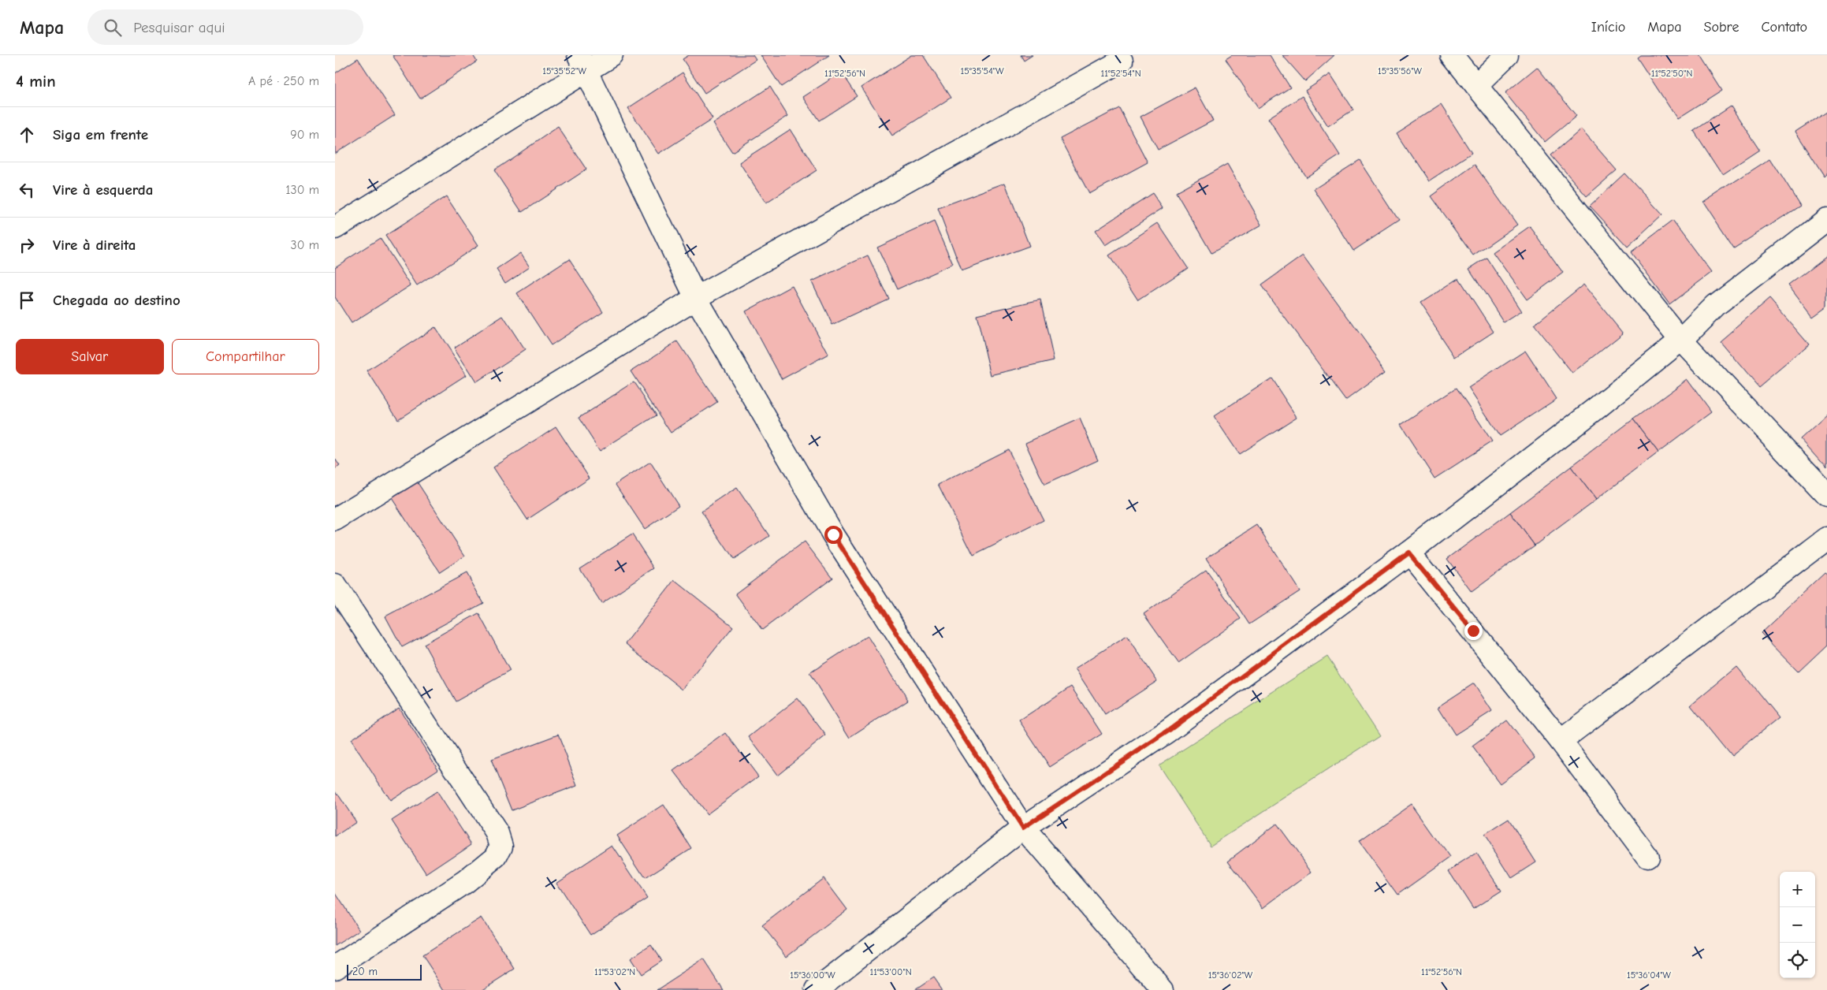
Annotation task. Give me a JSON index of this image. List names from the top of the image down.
{
  "scale_bar": "20 m",
  "page": {
    "header": "Mapa",
    "search": "Pesquisar aqui",
    "nav": [
      "Início",
      "Mapa",
      "Sobre",
      "Contato"
    ],
    "heading": ["4 min", "A pé · 250 m"],
    "list": [
      ["Siga em frente", "90 m"],
      ["Vire à esquerda", "130 m"],
      ["Vire à direita", "30 m"],
      "Chegada ao destino"
    ],
    "buttons": ["Salvar", "Compartilhar"],
    "map_buttons": ["+", "−"],
    "scale": "20 m"
  },
  "coordinates": [
    "15°35'52\"W",
    "15°35'54\"W",
    "15°35'56\"W",
    "11°52'56\"N",
    "11°52'54\"N",
    "11°52'50\"N",
    "11°53'02\"N",
    "11°53'00\"N",
    "15°36'00\"W",
    "15°36'02\"W",
    "15°36'04\"W"
  ]
}
